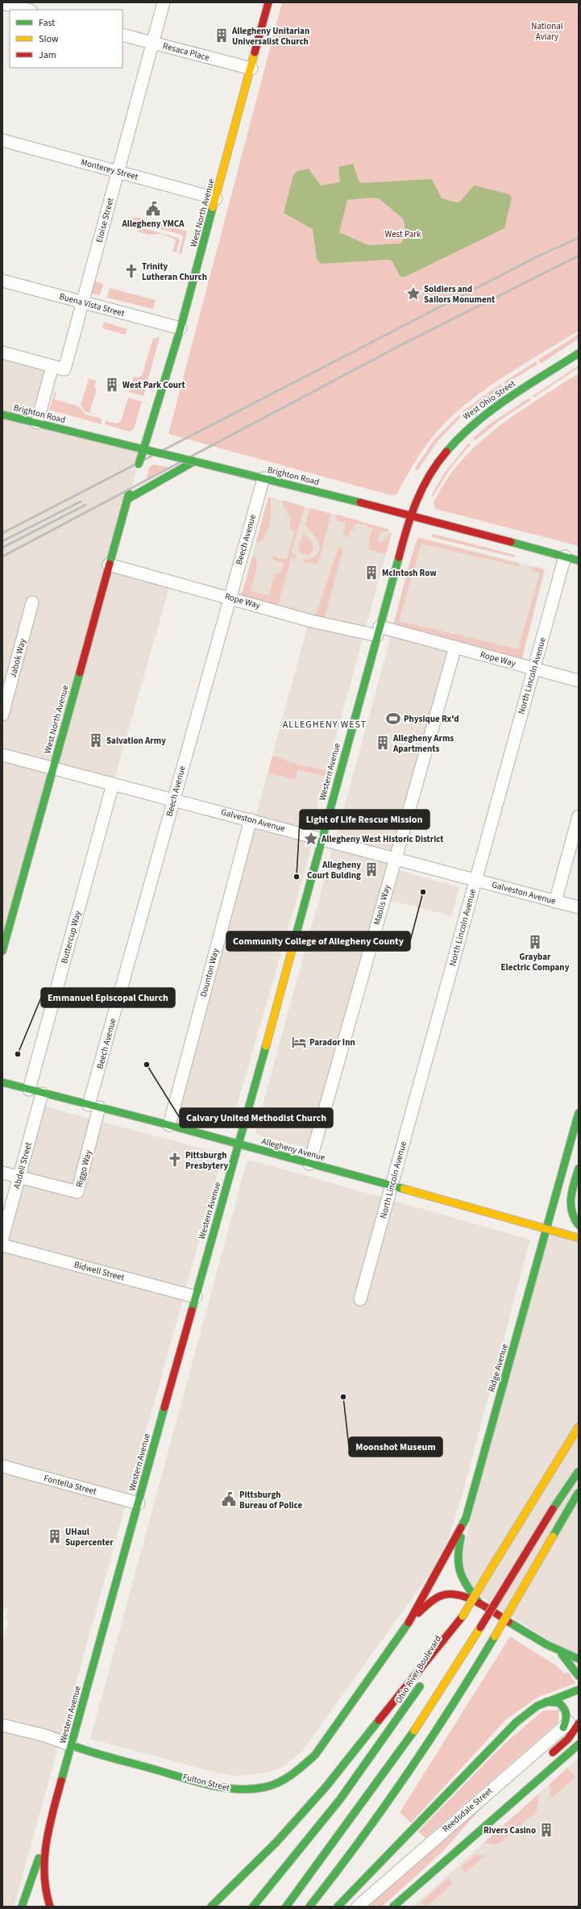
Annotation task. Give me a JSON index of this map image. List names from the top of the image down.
{
  "streets": {
    "main road": [
      "West North Avenue",
      "West Ohio Street",
      "Brighton Road",
      "Western Avenue",
      "Allegheny Avenue",
      "Ridge Avenue",
      "Ohio River Boulevard",
      "Fulton Street"
    ],
    "street": [
      "Resaca Place",
      "Monterey Street",
      "Eloise Street",
      "Buena Vista Street",
      "Beech Avenue",
      "Rope Way",
      "Jabok Way",
      "North Lincoln Avenue",
      "Galveston Avenue",
      "Maolis Way",
      "Buttercup Way",
      "Dounton Way",
      "Abdell Street",
      "Riggo Way",
      "Bidwell Street",
      "Fontella Street",
      "Reedsdale Street"
    ]
  },
  "crossings": [
    ["Resaca Place", "West North Avenue"],
    ["Resaca Place", "Eloise Street"],
    ["Monterey Street", "West North Avenue"],
    ["Monterey Street", "Eloise Street"],
    ["West North Avenue", "Buena Vista Street"],
    ["West North Avenue", "Brighton Road"],
    ["West North Avenue", "Rope Way"],
    ["West North Avenue", "Galveston Avenue"],
    ["Eloise Street", "Buena Vista Street"],
    ["West Ohio Street", "Brighton Road"],
    ["West Ohio Street", "Western Avenue"],
    ["Brighton Road", "Beech Avenue"],
    ["Brighton Road", "North Lincoln Avenue"],
    ["Brighton Road", "Western Avenue"],
    ["Beech Avenue", "Rope Way"],
    ["Beech Avenue", "Galveston Avenue"],
    ["Beech Avenue", "Allegheny Avenue"],
    ["Beech Avenue", "Riggo Way"],
    ["Rope Way", "North Lincoln Avenue"],
    ["Rope Way", "Western Avenue"],
    ["Rope Way", "Maolis Way"],
    ["North Lincoln Avenue", "Galveston Avenue"],
    ["North Lincoln Avenue", "Allegheny Avenue"],
    ["Western Avenue", "Galveston Avenue"],
    ["Western Avenue", "Allegheny Avenue"],
    ["Western Avenue", "Bidwell Street"],
    ["Western Avenue", "Fontella Street"],
    ["Western Avenue", "Fulton Street"],
    ["Galveston Avenue", "Maolis Way"],
    ["Galveston Avenue", "Buttercup Way"],
    ["Galveston Avenue", "Dounton Way"],
    ["Maolis Way", "Allegheny Avenue"],
    ["Buttercup Way", "Allegheny Avenue"],
    ["Dounton Way", "Allegheny Avenue"],
    ["Allegheny Avenue", "Abdell Street"],
    ["Allegheny Avenue", "Riggo Way"],
    ["Allegheny Avenue", "Ridge Avenue"],
    ["Abdell Street", "Riggo Way"],
    ["Ridge Avenue", "Fulton Street"]
  ],
  "districts": ["ALLEGHENY WEST"],
  "parks": ["National Aviary", "West Park"],
  "places": {
    "building": [
      "Allegheny Unitarian Universalist Church",
      "West Park Court",
      "McIntosh Row",
      "Salvation Army",
      "Allegheny Arms Apartments",
      "Allegheny Court Bulding",
      "Graybar Electric Company",
      "UHaul Supercenter",
      "Rivers Casino"
    ],
    "public building": ["Allegheny YMCA", "Pittsburgh Bureau of Police"],
    "church": ["Trinity Lutheran Church", "Pittsburgh Presbytery"],
    "place": ["Soldiers and Sailors Monument", "Allegheny West Historic District"],
    "sports": ["Physique Rx'd"],
    "other": [
      "Light of Life Rescue Mission",
      "Community College of Allegheny County",
      "Emmanuel Episcopal Church",
      "Calvary United Methodist Church",
      "Moonshot Museum"
    ],
    "hotel": ["Parador Inn"]
  },
  "legend": ["Fast", "Slow", "Jam"]
}
